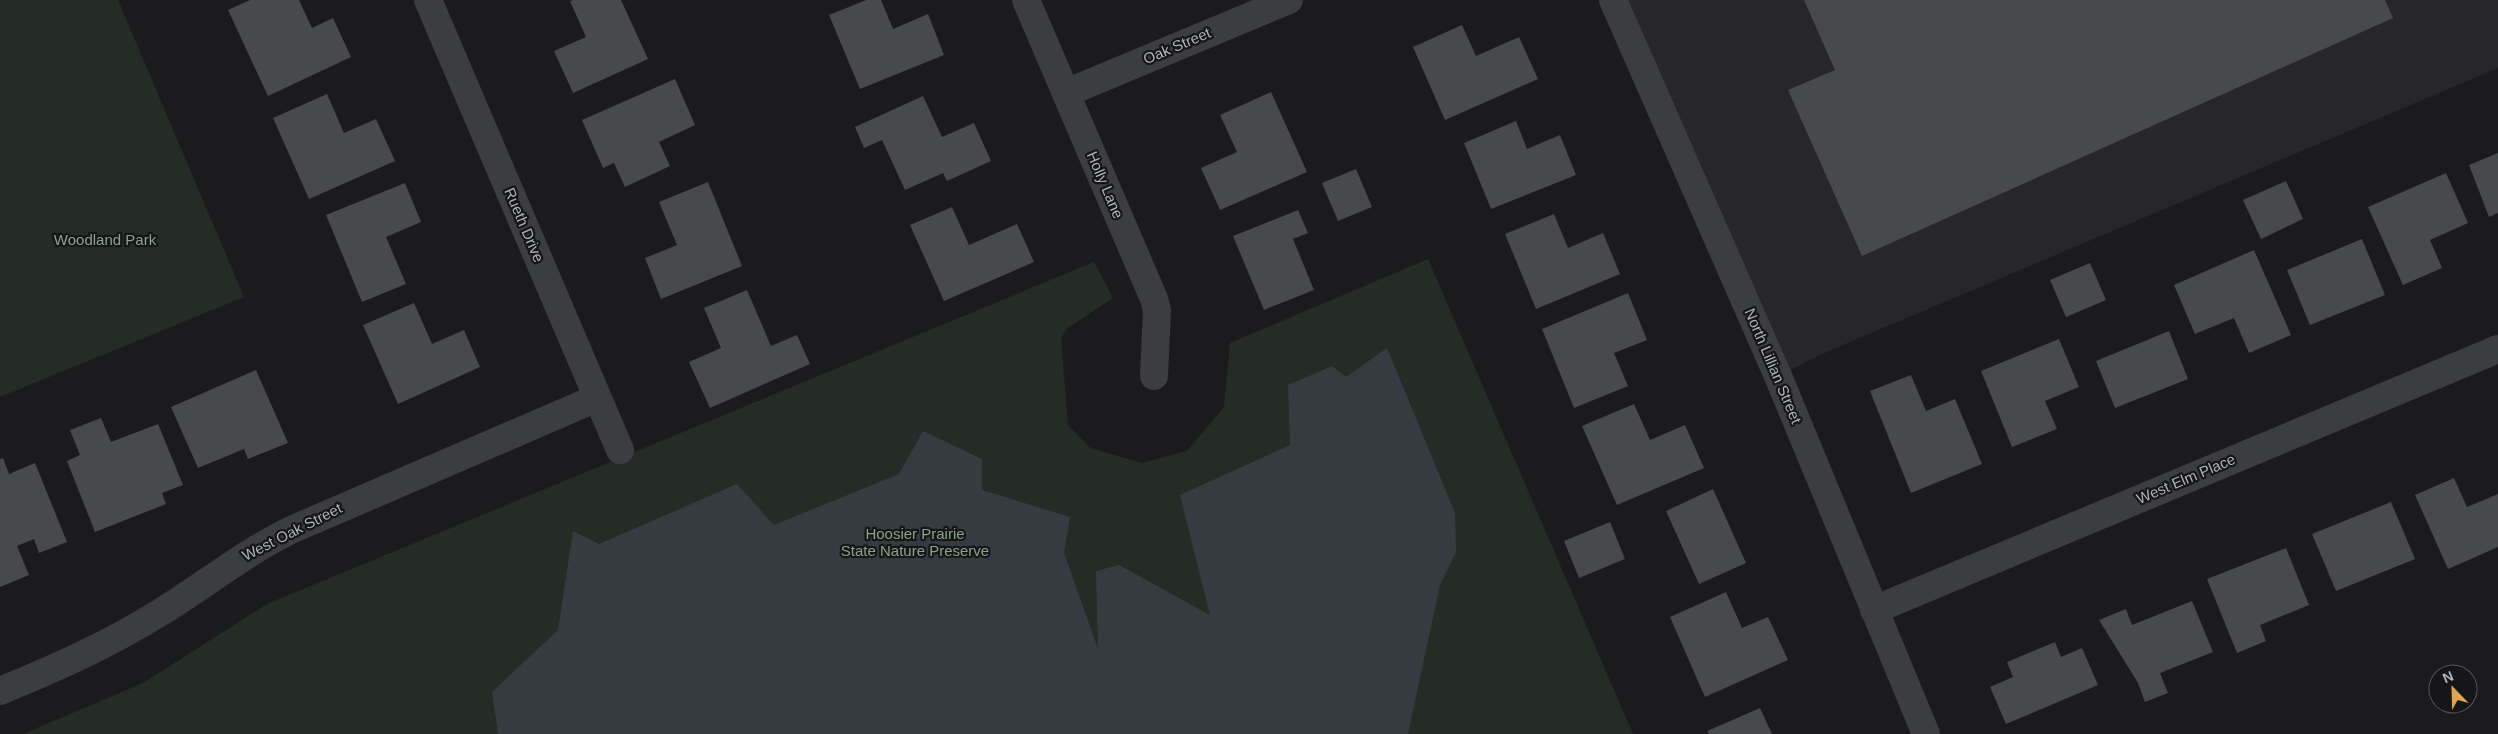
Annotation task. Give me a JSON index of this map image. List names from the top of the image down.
{
  "streets": {
    "street": [
      "Oak Street",
      "Holly Lane",
      "Rueth Drive",
      "North Lillian Street",
      "West Elm Place",
      "West Oak Street"
    ]
  },
  "crossings": [
    ["Oak Street", "Holly Lane"],
    ["Rueth Drive", "West Oak Street"],
    ["North Lillian Street", "West Elm Place"]
  ],
  "parks": ["Woodland Park", "Hoosier Prairie State Nature Preserve"],
  "north": "top left"
}
